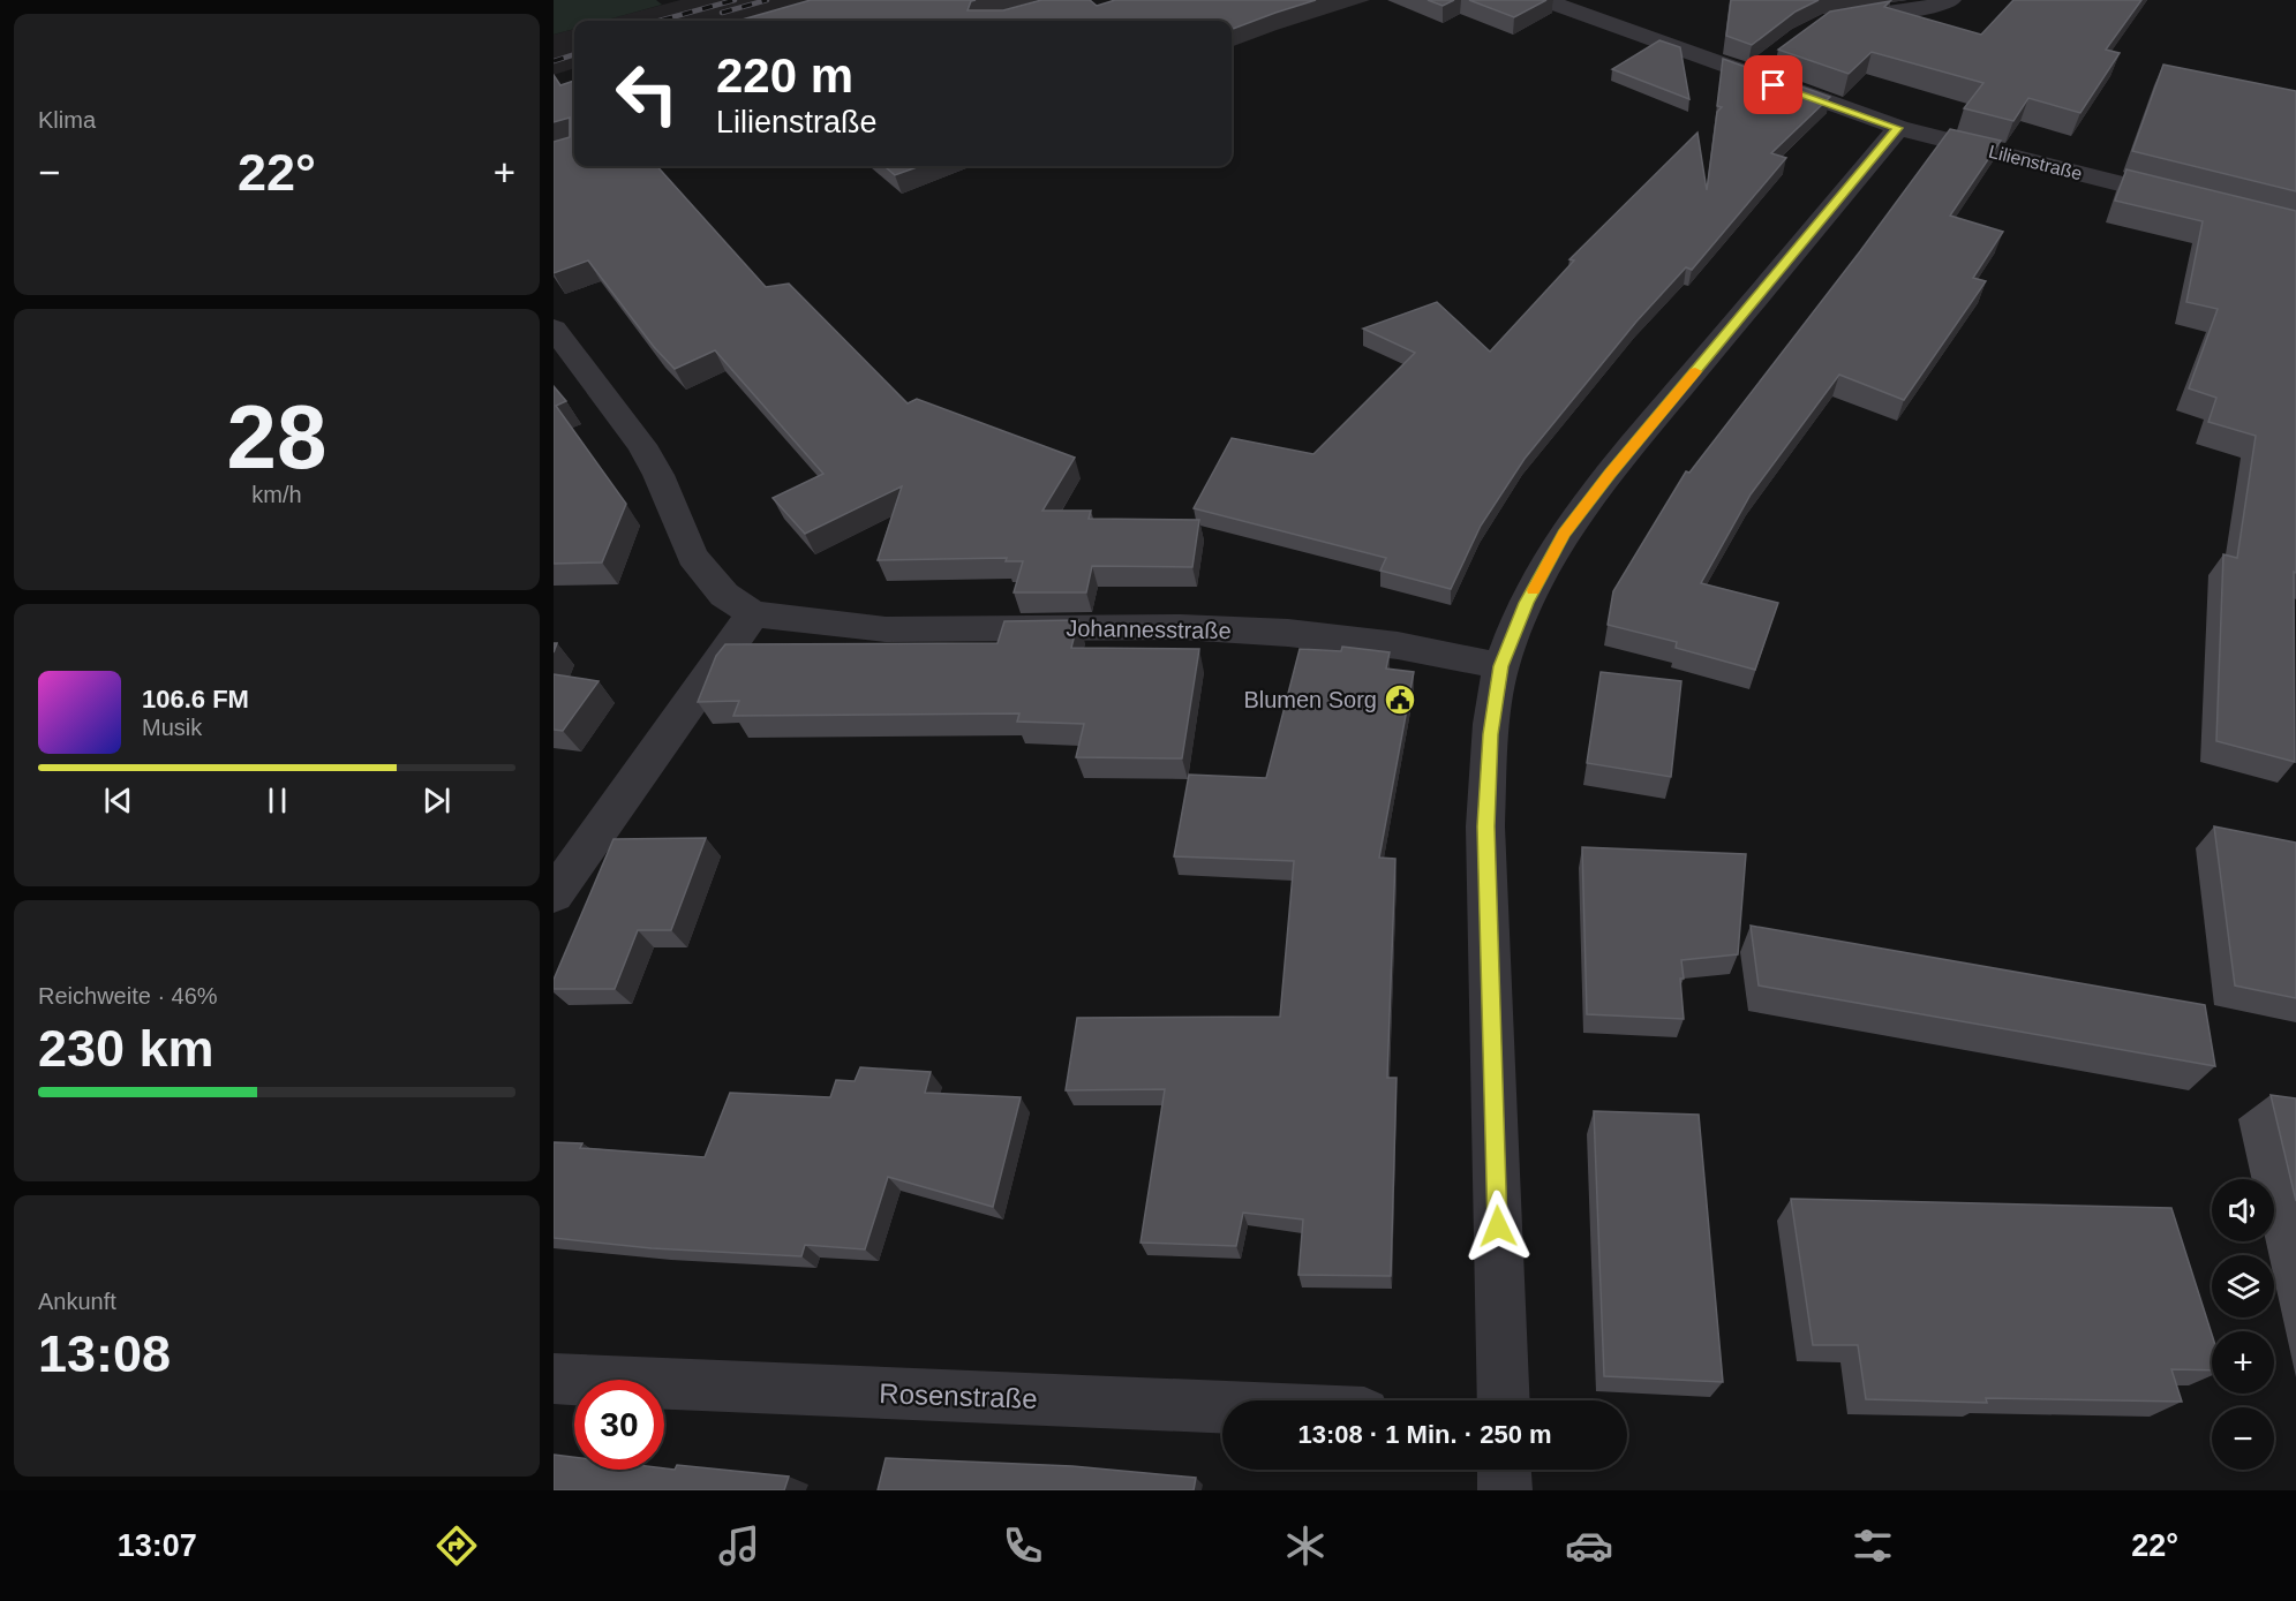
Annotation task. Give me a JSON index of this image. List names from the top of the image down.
{
  "streets": {
    "street": ["Lilienstraße", "Johannesstraße", "Rosenstraße"]
  },
  "places": {
    "public building": ["Blumen Sorg"]
  },
  "page": {
    "tile": [
      "Klima",
      ["28", "km/h"],
      ["Reichweite · 46%", "230 km"],
      ["Ankunft", "13:08"]
    ],
    "turn": ["220 m", "Lilienstraße"],
    "heat": ["−", "22°", "+"],
    "song": ["106.6 FM", "Musik"],
    "map_buttons": ["+", "−"],
    "limit": "30",
    "trip": "13:08 · 1 Min. · 250 m",
    "tabs": ["13:07", "22°"]
  }
}
